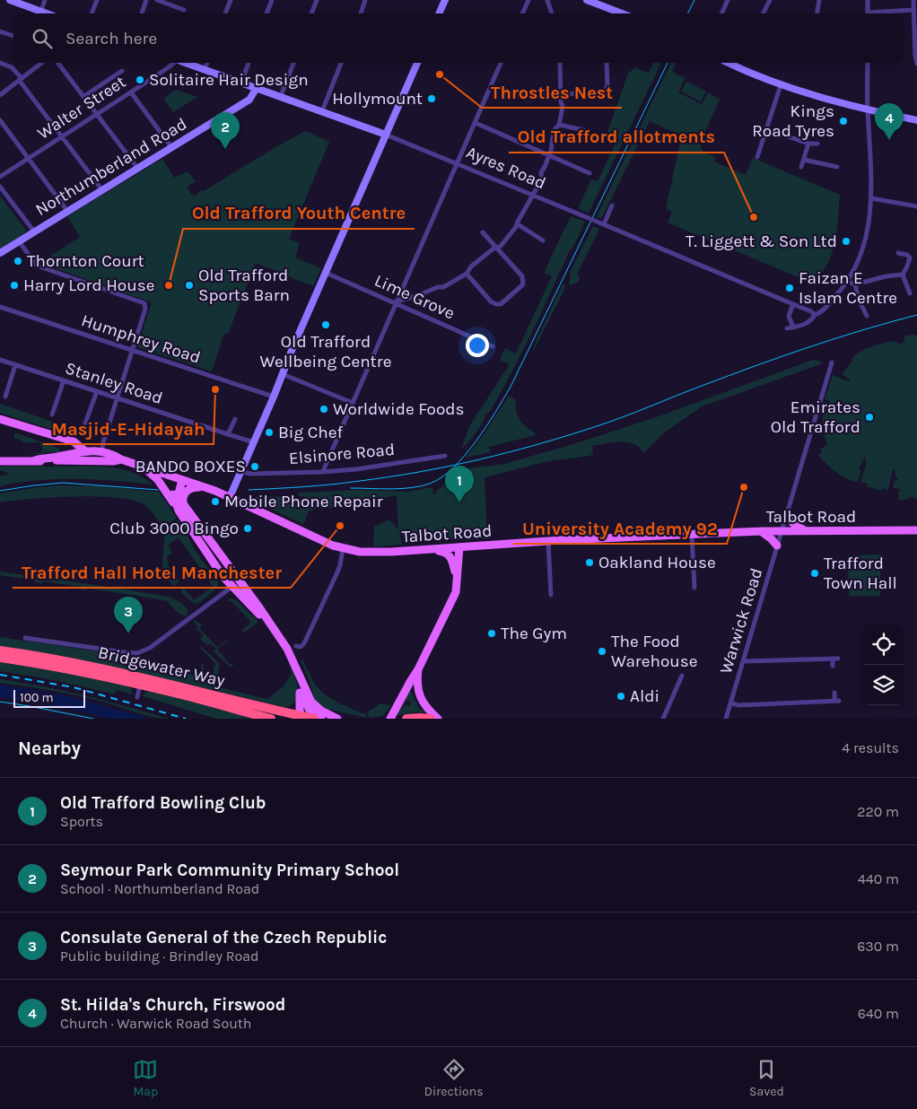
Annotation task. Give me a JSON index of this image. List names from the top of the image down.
{
  "streets": {
    "highway": ["Bridgewater Way"],
    "main road": ["Northumberland Road", "Ayres Road", "Talbot Road"],
    "street": [
      "Walter Street",
      "Lime Grove",
      "Humphrey Road",
      "Stanley Road",
      "Elsinore Road",
      "Warwick Road"
    ]
  },
  "crossings": [
    ["Northumberland Road", "Ayres Road"],
    ["Talbot Road", "Warwick Road"]
  ],
  "places": [
    "Throstles Nest",
    "Solitaire Hair Design",
    "Hollymount",
    "Kings Road Tyres",
    "Old Trafford allotments",
    "T. Liggett & Son Ltd",
    "Thornton Court",
    "Harry Lord House",
    "Old Trafford Youth Centre",
    "Old Trafford Sports Barn",
    "Faizan E Islam Centre",
    "Old Trafford Wellbeing Centre",
    "Masjid-E-Hidayah",
    "Worldwide Foods",
    "Emirates Old Trafford",
    "Big Chef",
    "BANDO BOXES",
    "University Academy 92",
    "Mobile Phone Repair",
    "Trafford Hall Hotel Manchester",
    "Club 3000 Bingo",
    "Oakland House",
    "Trafford Town Hall",
    "The Gym",
    "The Food Warehouse",
    "Aldi"
  ],
  "scale_bar": "100 m",
  "page": {
    "search": "Search here",
    "pins": [
      "4",
      "2",
      "1",
      "3"
    ],
    "scale": "100 m",
    "heading": ["Nearby", "4 results"],
    "list": [
      {
        "mark": "1",
        "name": "Old Trafford Bowling Club",
        "note": "Sports",
        "value": "220 m"
      },
      {
        "mark": "2",
        "name": "Seymour Park Community Primary School",
        "note": "School · Northumberland Road",
        "value": "440 m"
      },
      {
        "mark": "3",
        "name": "Consulate General of the Czech Republic",
        "note": "Public building · Brindley Road",
        "value": "630 m"
      },
      {
        "mark": "4",
        "name": "St. Hilda's Church, Firswood",
        "note": "Church · Warwick Road South",
        "value": "640 m"
      }
    ],
    "nav": ["Map", "Directions", "Saved"]
  }
}
